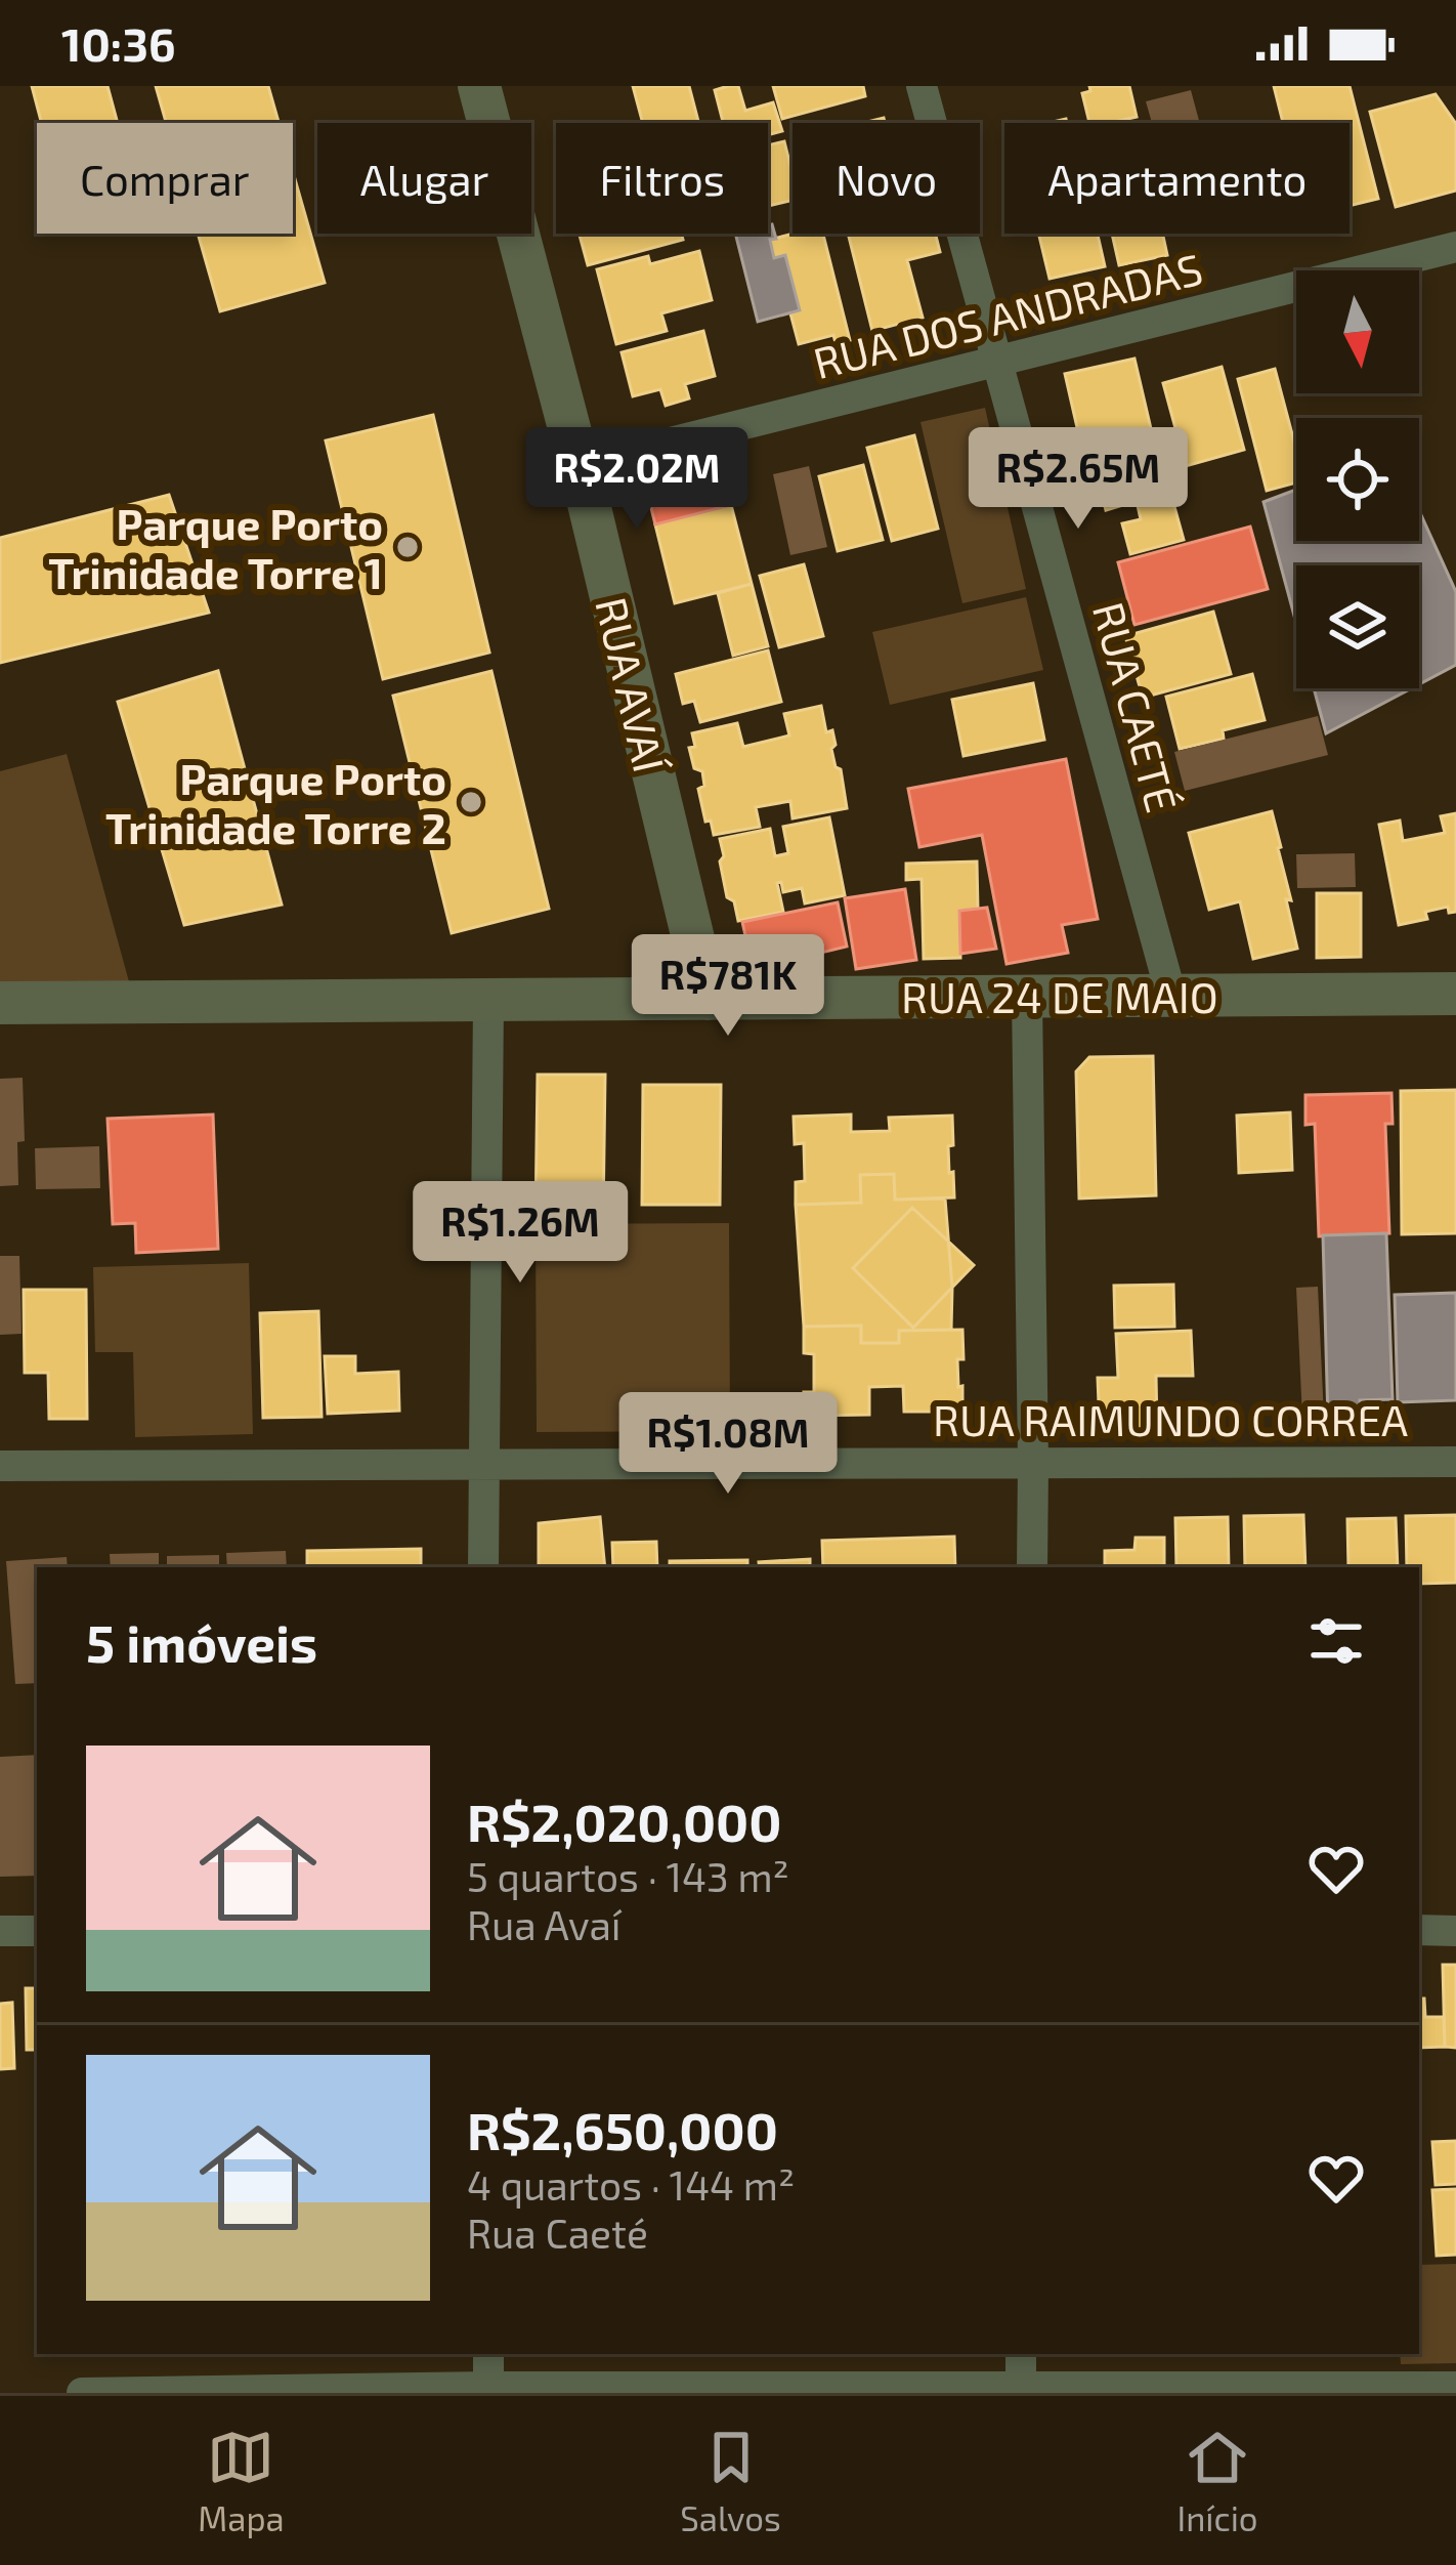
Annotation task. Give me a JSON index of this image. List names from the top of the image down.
{
  "streets": {
    "street": [
      "RUA DOS ANDRADAS",
      "RUA AVAÍ",
      "RUA CAETÉ",
      "RUA 24 DE MAIO",
      "RUA RAIMUNDO CORREA"
    ]
  },
  "crossings": [
    ["RUA DOS ANDRADAS", "RUA AVAÍ"],
    ["RUA DOS ANDRADAS", "RUA CAETÉ"],
    ["RUA AVAÍ", "RUA 24 DE MAIO"],
    ["RUA CAETÉ", "RUA 24 DE MAIO"]
  ],
  "places": ["Parque Porto Trinidade Torre 1", "Parque Porto Trinidade Torre 2"],
  "north": "bottom",
  "page": {
    "status": "10:36",
    "chip": [
      "Comprar",
      "Alugar",
      "Filtros",
      "Novo",
      "Apartamento"
    ],
    "price": [
      "R$2.02M",
      "R$2.65M",
      "R$781K",
      "R$1.26M",
      "R$1.08M"
    ],
    "heading": "5 imóveis",
    "list": [
      {
        "name": "R$2,020,000",
        "note": "5 quartos · 143 m² · Rua Avaí"
      },
      {
        "name": "R$2,650,000",
        "note": "4 quartos · 144 m² · Rua Caeté"
      }
    ],
    "tabs": ["Mapa", "Salvos", "Início"]
  }
}
